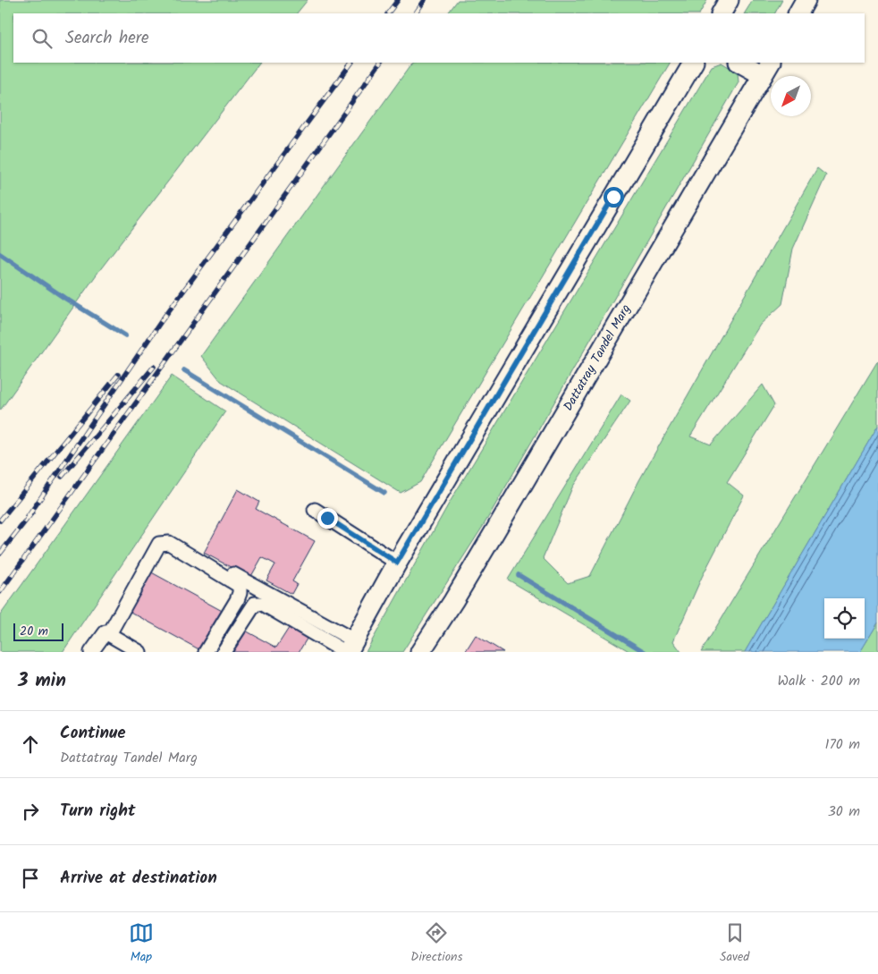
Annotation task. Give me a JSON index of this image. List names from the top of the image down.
{
  "streets": {
    "main road": ["Dattatray Tandel Marg"]
  },
  "scale_bar": "20 m",
  "north": "bottom left",
  "page": {
    "search": "Search here",
    "scale": "20 m",
    "heading": ["3 min", "Walk · 200 m"],
    "list": [
      ["Continue", "Dattatray Tandel Marg", "170 m"],
      ["Turn right", "30 m"],
      "Arrive at destination"
    ],
    "nav": ["Map", "Directions", "Saved"]
  }
}
